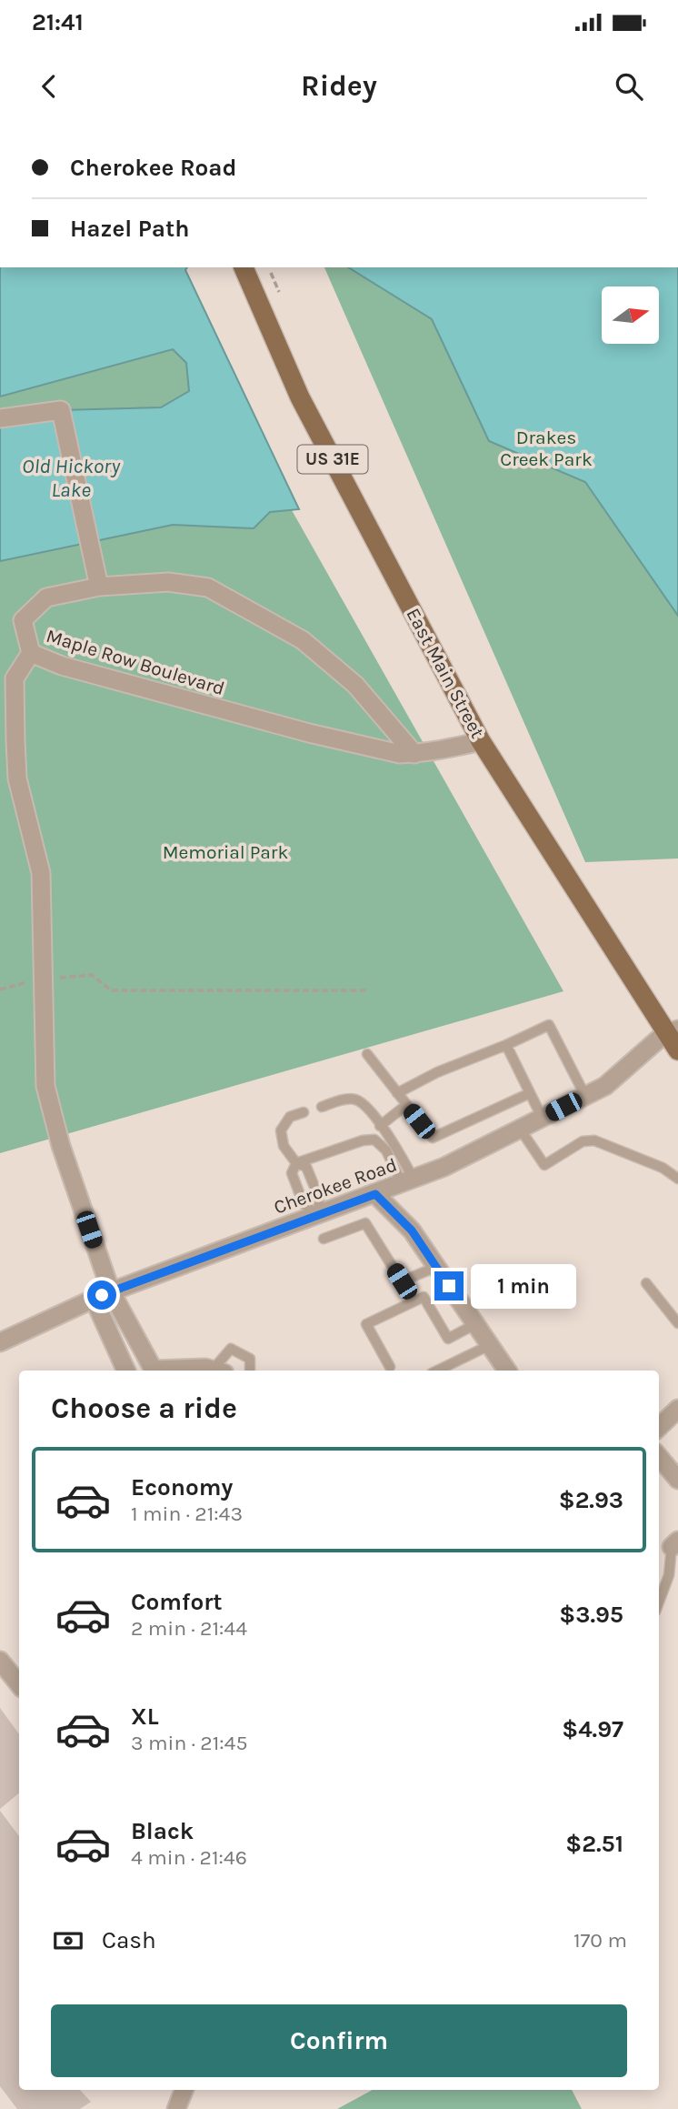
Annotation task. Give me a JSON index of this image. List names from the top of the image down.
{
  "streets": {
    "main road": ["US 31E", "East Main Street"],
    "street": ["Maple Row Boulevard", "Cherokee Road"]
  },
  "crossings": [
    ["Maple Row Boulevard", "East Main Street"],
    ["East Main Street", "Cherokee Road"]
  ],
  "water": ["Old Hickory Lake"],
  "parks": ["Drakes Creek Park", "Memorial Park"],
  "north": "right",
  "page": {
    "status": "21:41",
    "header": "Ridey",
    "banner": ["Cherokee Road", "Hazel Path"],
    "bubble": "1 min",
    "heading": "Choose a ride",
    "list": [
      {
        "name": "Economy",
        "note": "1 min · 21:43",
        "value": "$2.93"
      },
      {
        "name": "Comfort",
        "note": "2 min · 21:44",
        "value": "$3.95"
      },
      {
        "name": "XL",
        "note": "3 min · 21:45",
        "value": "$4.97"
      },
      {
        "name": "Black",
        "note": "4 min · 21:46",
        "value": "$2.51"
      }
    ],
    "pay": ["Cash", "170 m"],
    "buttons": "Confirm"
  }
}
